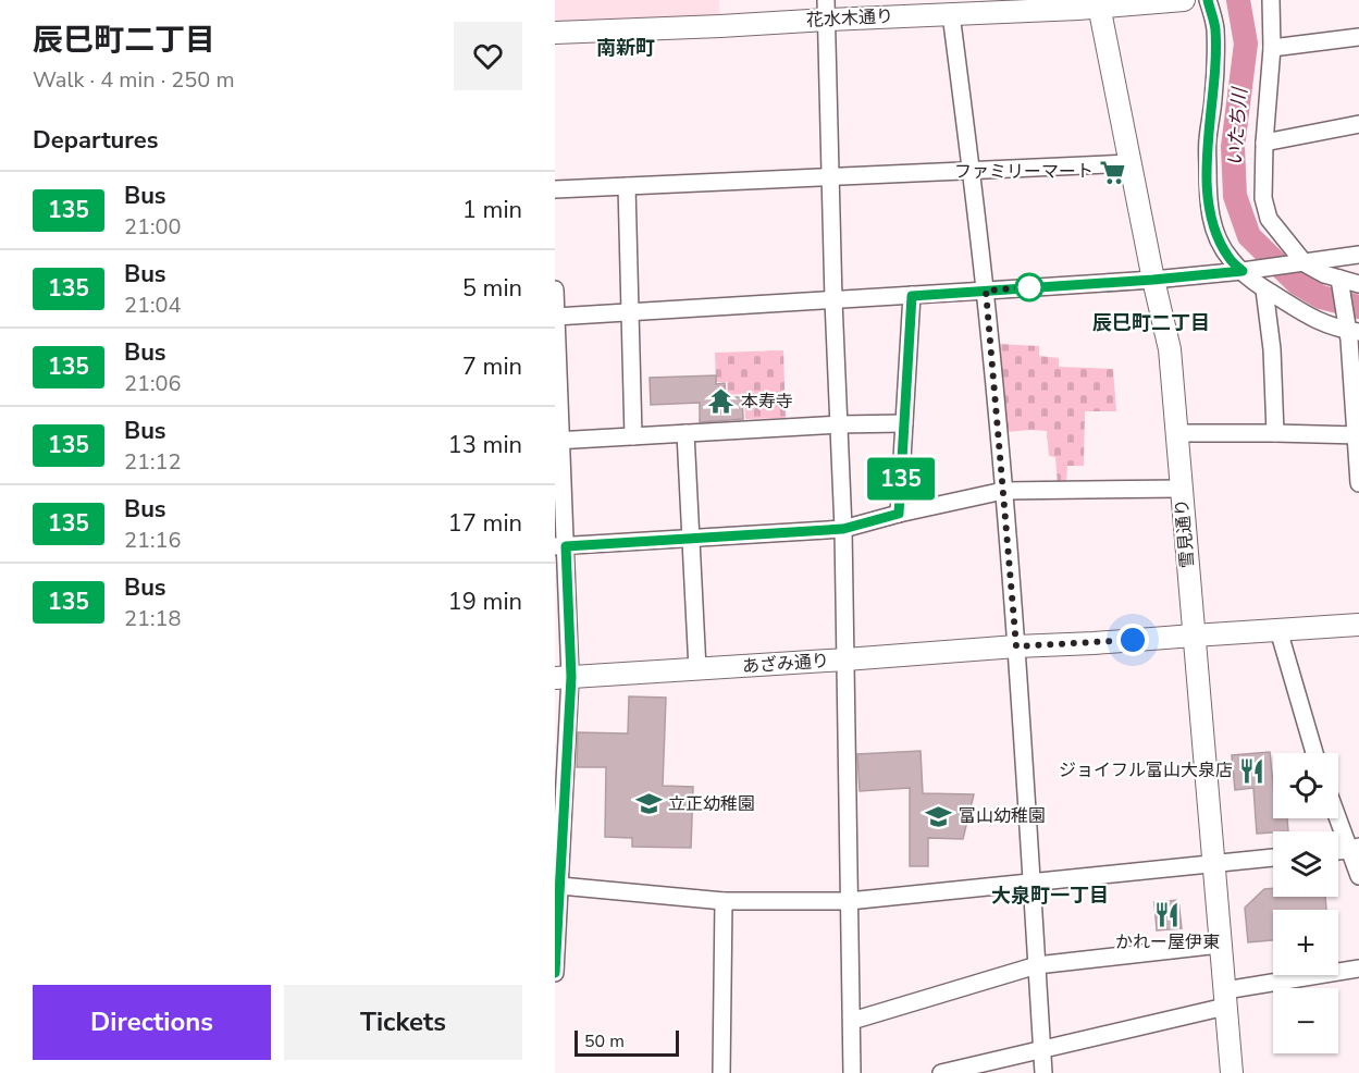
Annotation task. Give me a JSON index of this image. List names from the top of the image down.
{
  "streets": {
    "street": ["花水木通り", "雪見通り", "あざみ通り"]
  },
  "crossings": [
    ["花水木通り", "雪見通り"],
    ["雪見通り", "あざみ通り"]
  ],
  "districts": ["南新町", "辰巳町二丁目", "大泉町一丁目"],
  "water": ["いたち川"],
  "places": {
    "supermarket": ["ファミリーマート"],
    "temple": ["本寿寺"],
    "restaurant": ["ジョイフル富山大泉店", "かれー屋伊東"],
    "school or university": ["立正幼稚園", "富山幼稚園"]
  },
  "lines": ["bus line 135"],
  "scale_bar": "50 m",
  "page": {
    "heading": [
      ["辰巳町二丁目", "Walk · 4 min · 250 m"],
      "Departures"
    ],
    "on_map": "135",
    "list": [
      {
        "mark": "135",
        "name": "Bus",
        "note": "21:00",
        "value": "1 min"
      },
      {
        "mark": "135",
        "name": "Bus",
        "note": "21:04",
        "value": "5 min"
      },
      {
        "mark": "135",
        "name": "Bus",
        "note": "21:06",
        "value": "7 min"
      },
      {
        "mark": "135",
        "name": "Bus",
        "note": "21:12",
        "value": "13 min"
      },
      {
        "mark": "135",
        "name": "Bus",
        "note": "21:16",
        "value": "17 min"
      },
      {
        "mark": "135",
        "name": "Bus",
        "note": "21:18",
        "value": "19 min"
      }
    ],
    "map_buttons": ["+", "−"],
    "buttons": ["Directions", "Tickets"],
    "scale": "50 m"
  }
}
